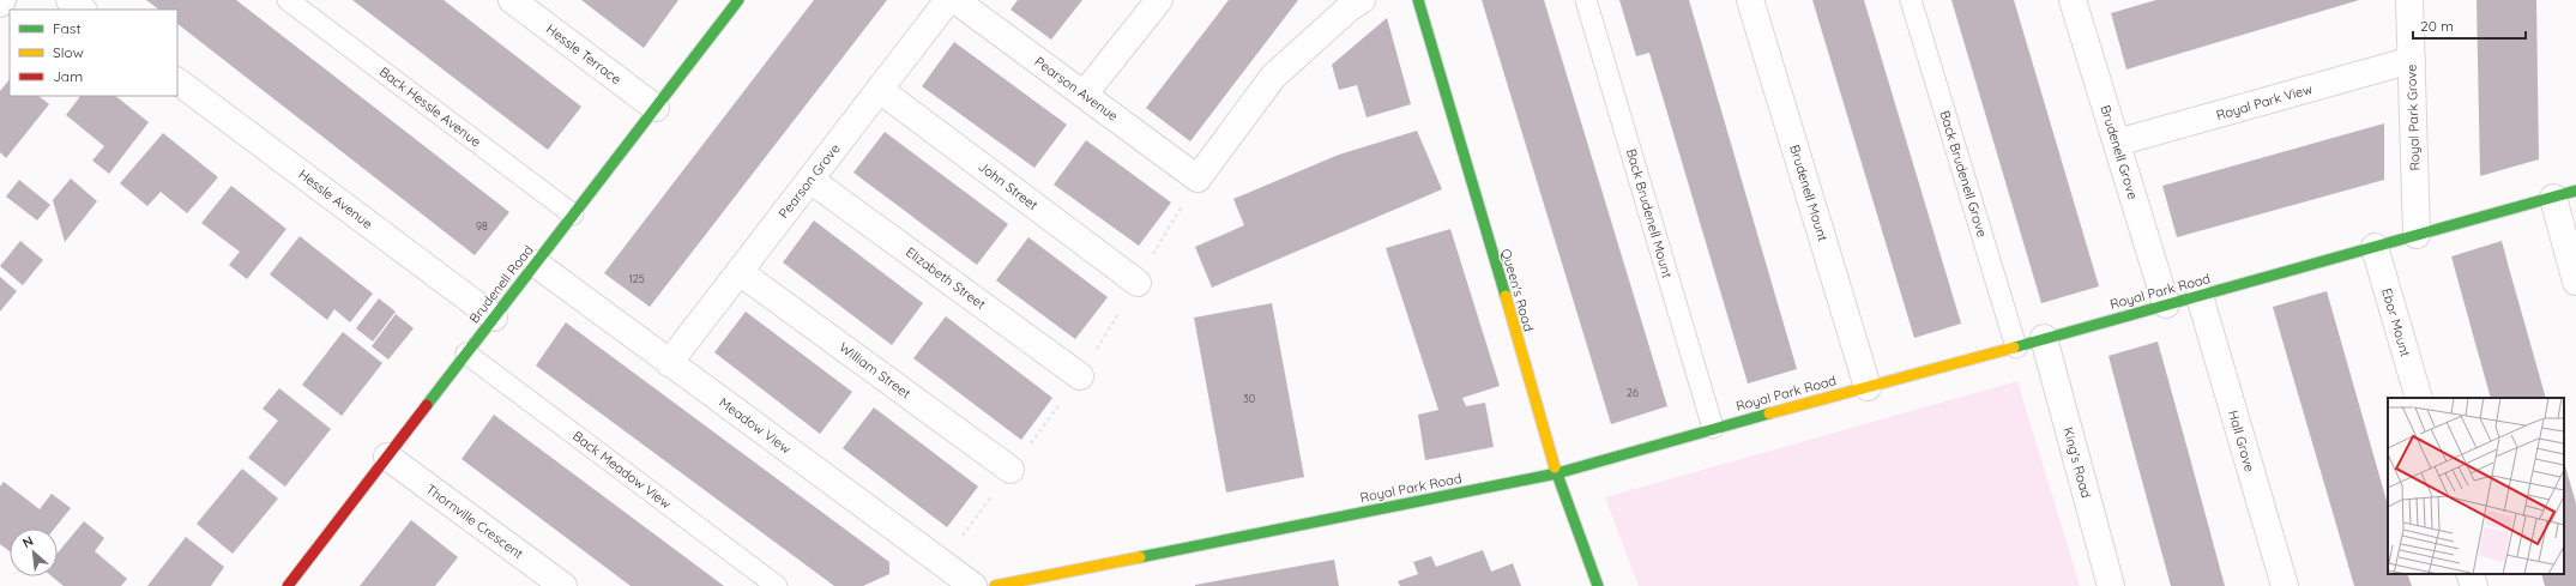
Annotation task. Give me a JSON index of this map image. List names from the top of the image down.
{
  "streets": {
    "street": [
      "Hessle Terrace",
      "Pearson Avenue",
      "Royal Park View",
      "Royal Park Grove",
      "Brudenell Grove",
      "Pearson Grove",
      "John Street",
      "Brudenell Mount",
      "Hessle Avenue",
      "Elizabeth Street",
      "Brudenell Road",
      "Queen's Road",
      "Royal Park Road",
      "Ebor Mount",
      "William Street",
      "Meadow View",
      "Hall Grove",
      "King's Road",
      "Thornville Crescent"
    ],
    "lane": [
      "Back Hessle Avenue",
      "Back Brudenell Grove",
      "Back Brudenell Mount",
      "Back Meadow View"
    ]
  },
  "crossings": [
    ["Hessle Terrace", "Brudenell Road"],
    ["Royal Park View", "Royal Park Grove"],
    ["Royal Park View", "Brudenell Grove"],
    ["Back Hessle Avenue", "Brudenell Road"],
    ["Royal Park Grove", "Royal Park Road"],
    ["Brudenell Grove", "Royal Park Road"],
    ["Back Brudenell Grove", "Royal Park Road"],
    ["Pearson Grove", "John Street"],
    ["Pearson Grove", "Elizabeth Street"],
    ["Pearson Grove", "William Street"],
    ["Pearson Grove", "Meadow View"],
    ["Brudenell Mount", "Royal Park Road"],
    ["Hessle Avenue", "Brudenell Road"],
    ["Back Brudenell Mount", "Royal Park Road"],
    ["Brudenell Road", "Meadow View"],
    ["Brudenell Road", "Back Meadow View"],
    ["Brudenell Road", "Thornville Crescent"],
    ["Queen's Road", "Royal Park Road"],
    ["Royal Park Road", "Ebor Mount"],
    ["Royal Park Road", "Hall Grove"],
    ["Royal Park Road", "King's Road"]
  ],
  "house_numbers": [
    "98",
    "125",
    "26",
    "30"
  ],
  "legend": ["Fast", "Slow", "Jam"],
  "scale_bar": "20 m",
  "north": "top left"
}
